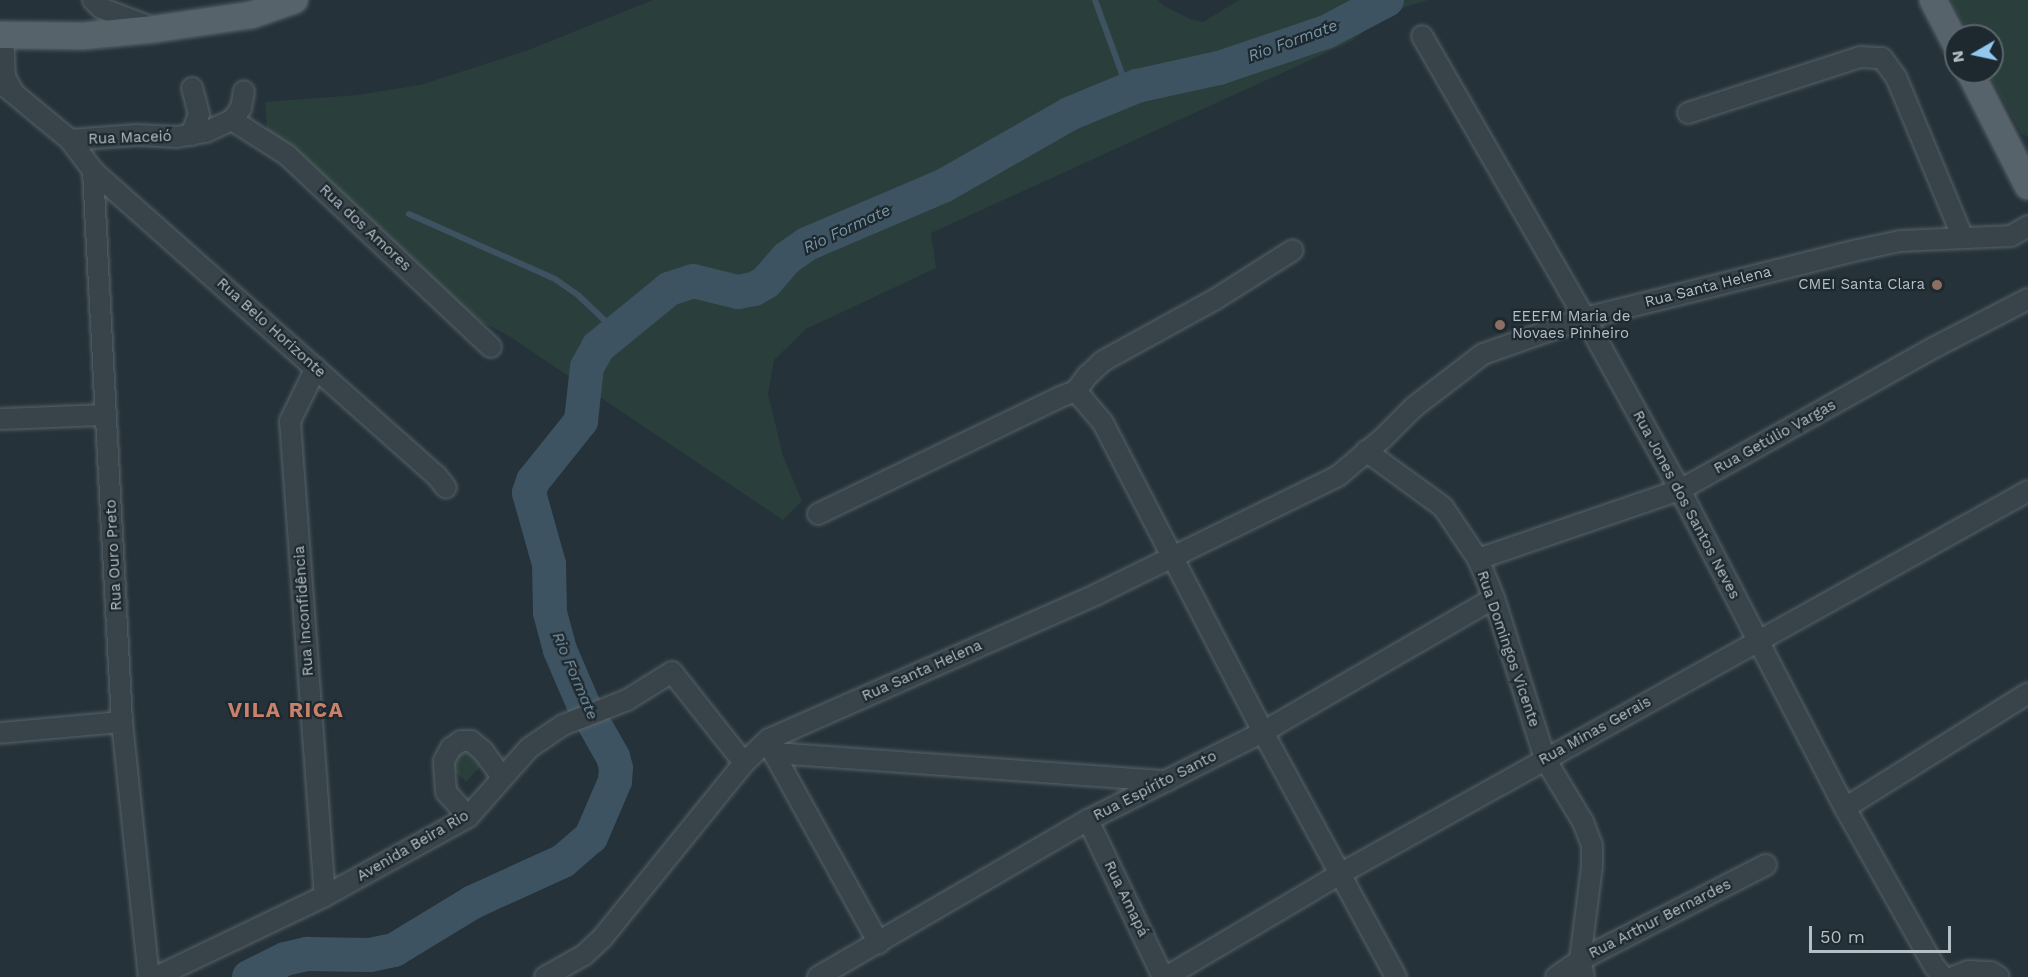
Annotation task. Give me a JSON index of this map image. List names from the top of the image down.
{
  "streets": {
    "street": [
      "Rua Maceió",
      "Rua dos Amores",
      "Rua Santa Helena",
      "Rua Belo Horizonte",
      "Rua Getúlio Vargas",
      "Rua Jones dos Santos Neves",
      "Rua Ouro Preto",
      "Rua Inconfidência",
      "Rua Domingos Vicente",
      "Rua Minas Gerais",
      "Rua Espírito Santo",
      "Avenida Beira Rio",
      "Rua Amapá",
      "Rua Arthur Bernardes"
    ]
  },
  "crossings": [
    ["Rua Maceió", "Rua dos Amores"],
    ["Rua Santa Helena", "Rua Jones dos Santos Neves"],
    ["Rua Santa Helena", "Rua Domingos Vicente"],
    ["Rua Santa Helena", "Avenida Beira Rio"],
    ["Rua Belo Horizonte", "Rua Ouro Preto"],
    ["Rua Belo Horizonte", "Rua Inconfidência"],
    ["Rua Getúlio Vargas", "Rua Jones dos Santos Neves"],
    ["Rua Getúlio Vargas", "Rua Domingos Vicente"],
    ["Rua Jones dos Santos Neves", "Rua Minas Gerais"],
    ["Rua Inconfidência", "Avenida Beira Rio"],
    ["Rua Domingos Vicente", "Rua Minas Gerais"],
    ["Rua Domingos Vicente", "Rua Espírito Santo"],
    ["Rua Domingos Vicente", "Rua Arthur Bernardes"],
    ["Rua Minas Gerais", "Rua Amapá"],
    ["Rua Espírito Santo", "Rua Amapá"]
  ],
  "districts": ["VILA RICA"],
  "water": ["Rio Formate"],
  "places": ["CMEI Santa Clara", "EEEFM Maria de Novaes Pinheiro"],
  "scale_bar": "50 m",
  "north": "left"
}
